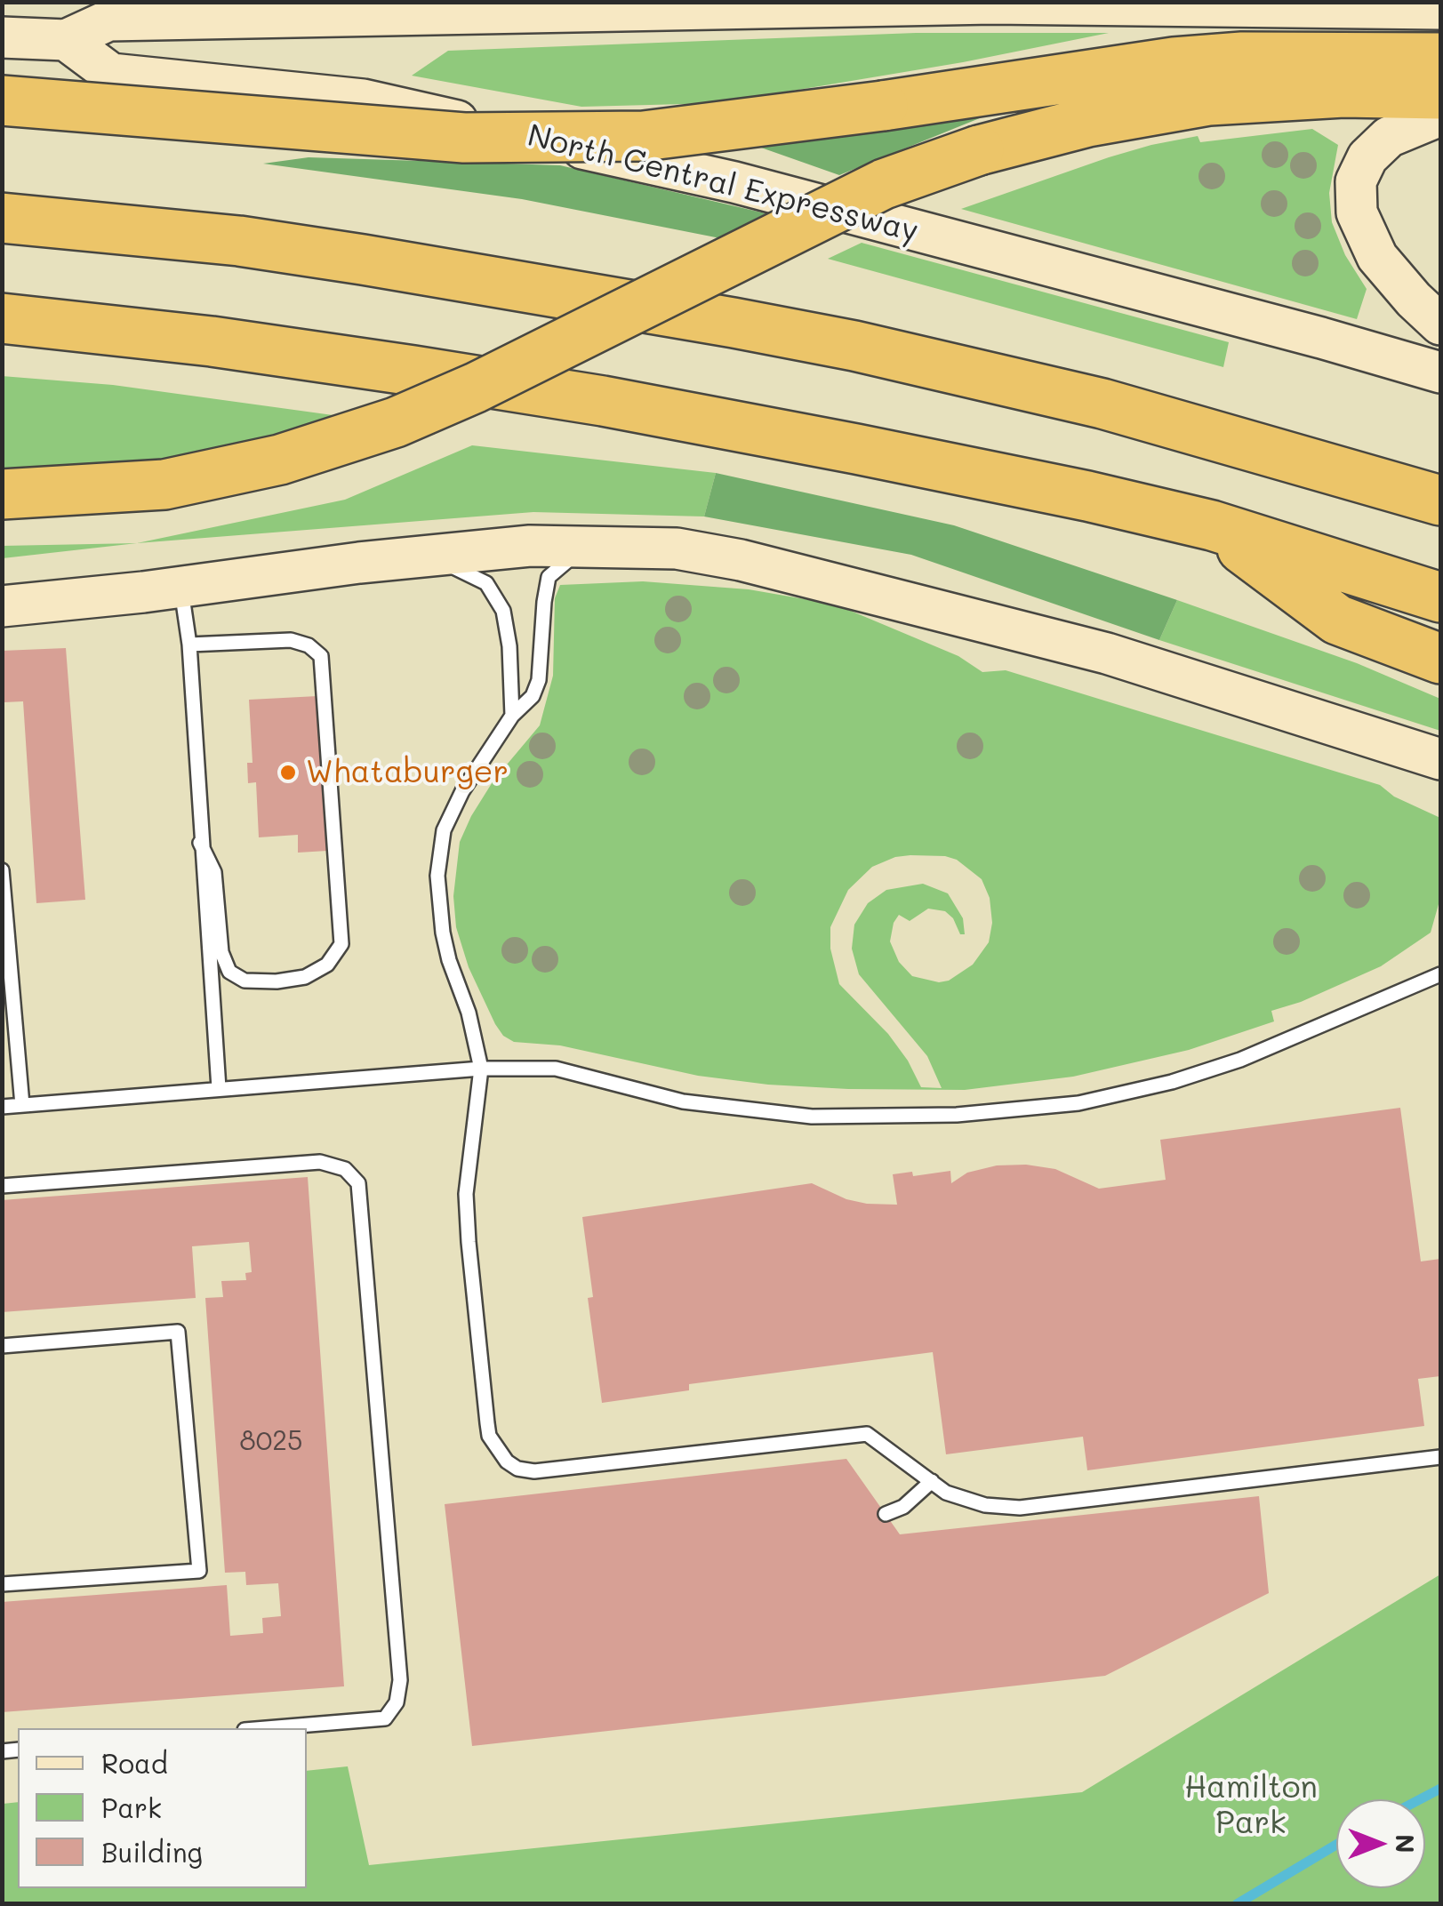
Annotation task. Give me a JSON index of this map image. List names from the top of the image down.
{
  "streets": {
    "main road": ["North Central Expressway"]
  },
  "parks": ["Hamilton Park"],
  "places": ["Whataburger"],
  "house_numbers": ["8025"],
  "legend": ["Road", "Park", "Building"],
  "north": "right"
}
